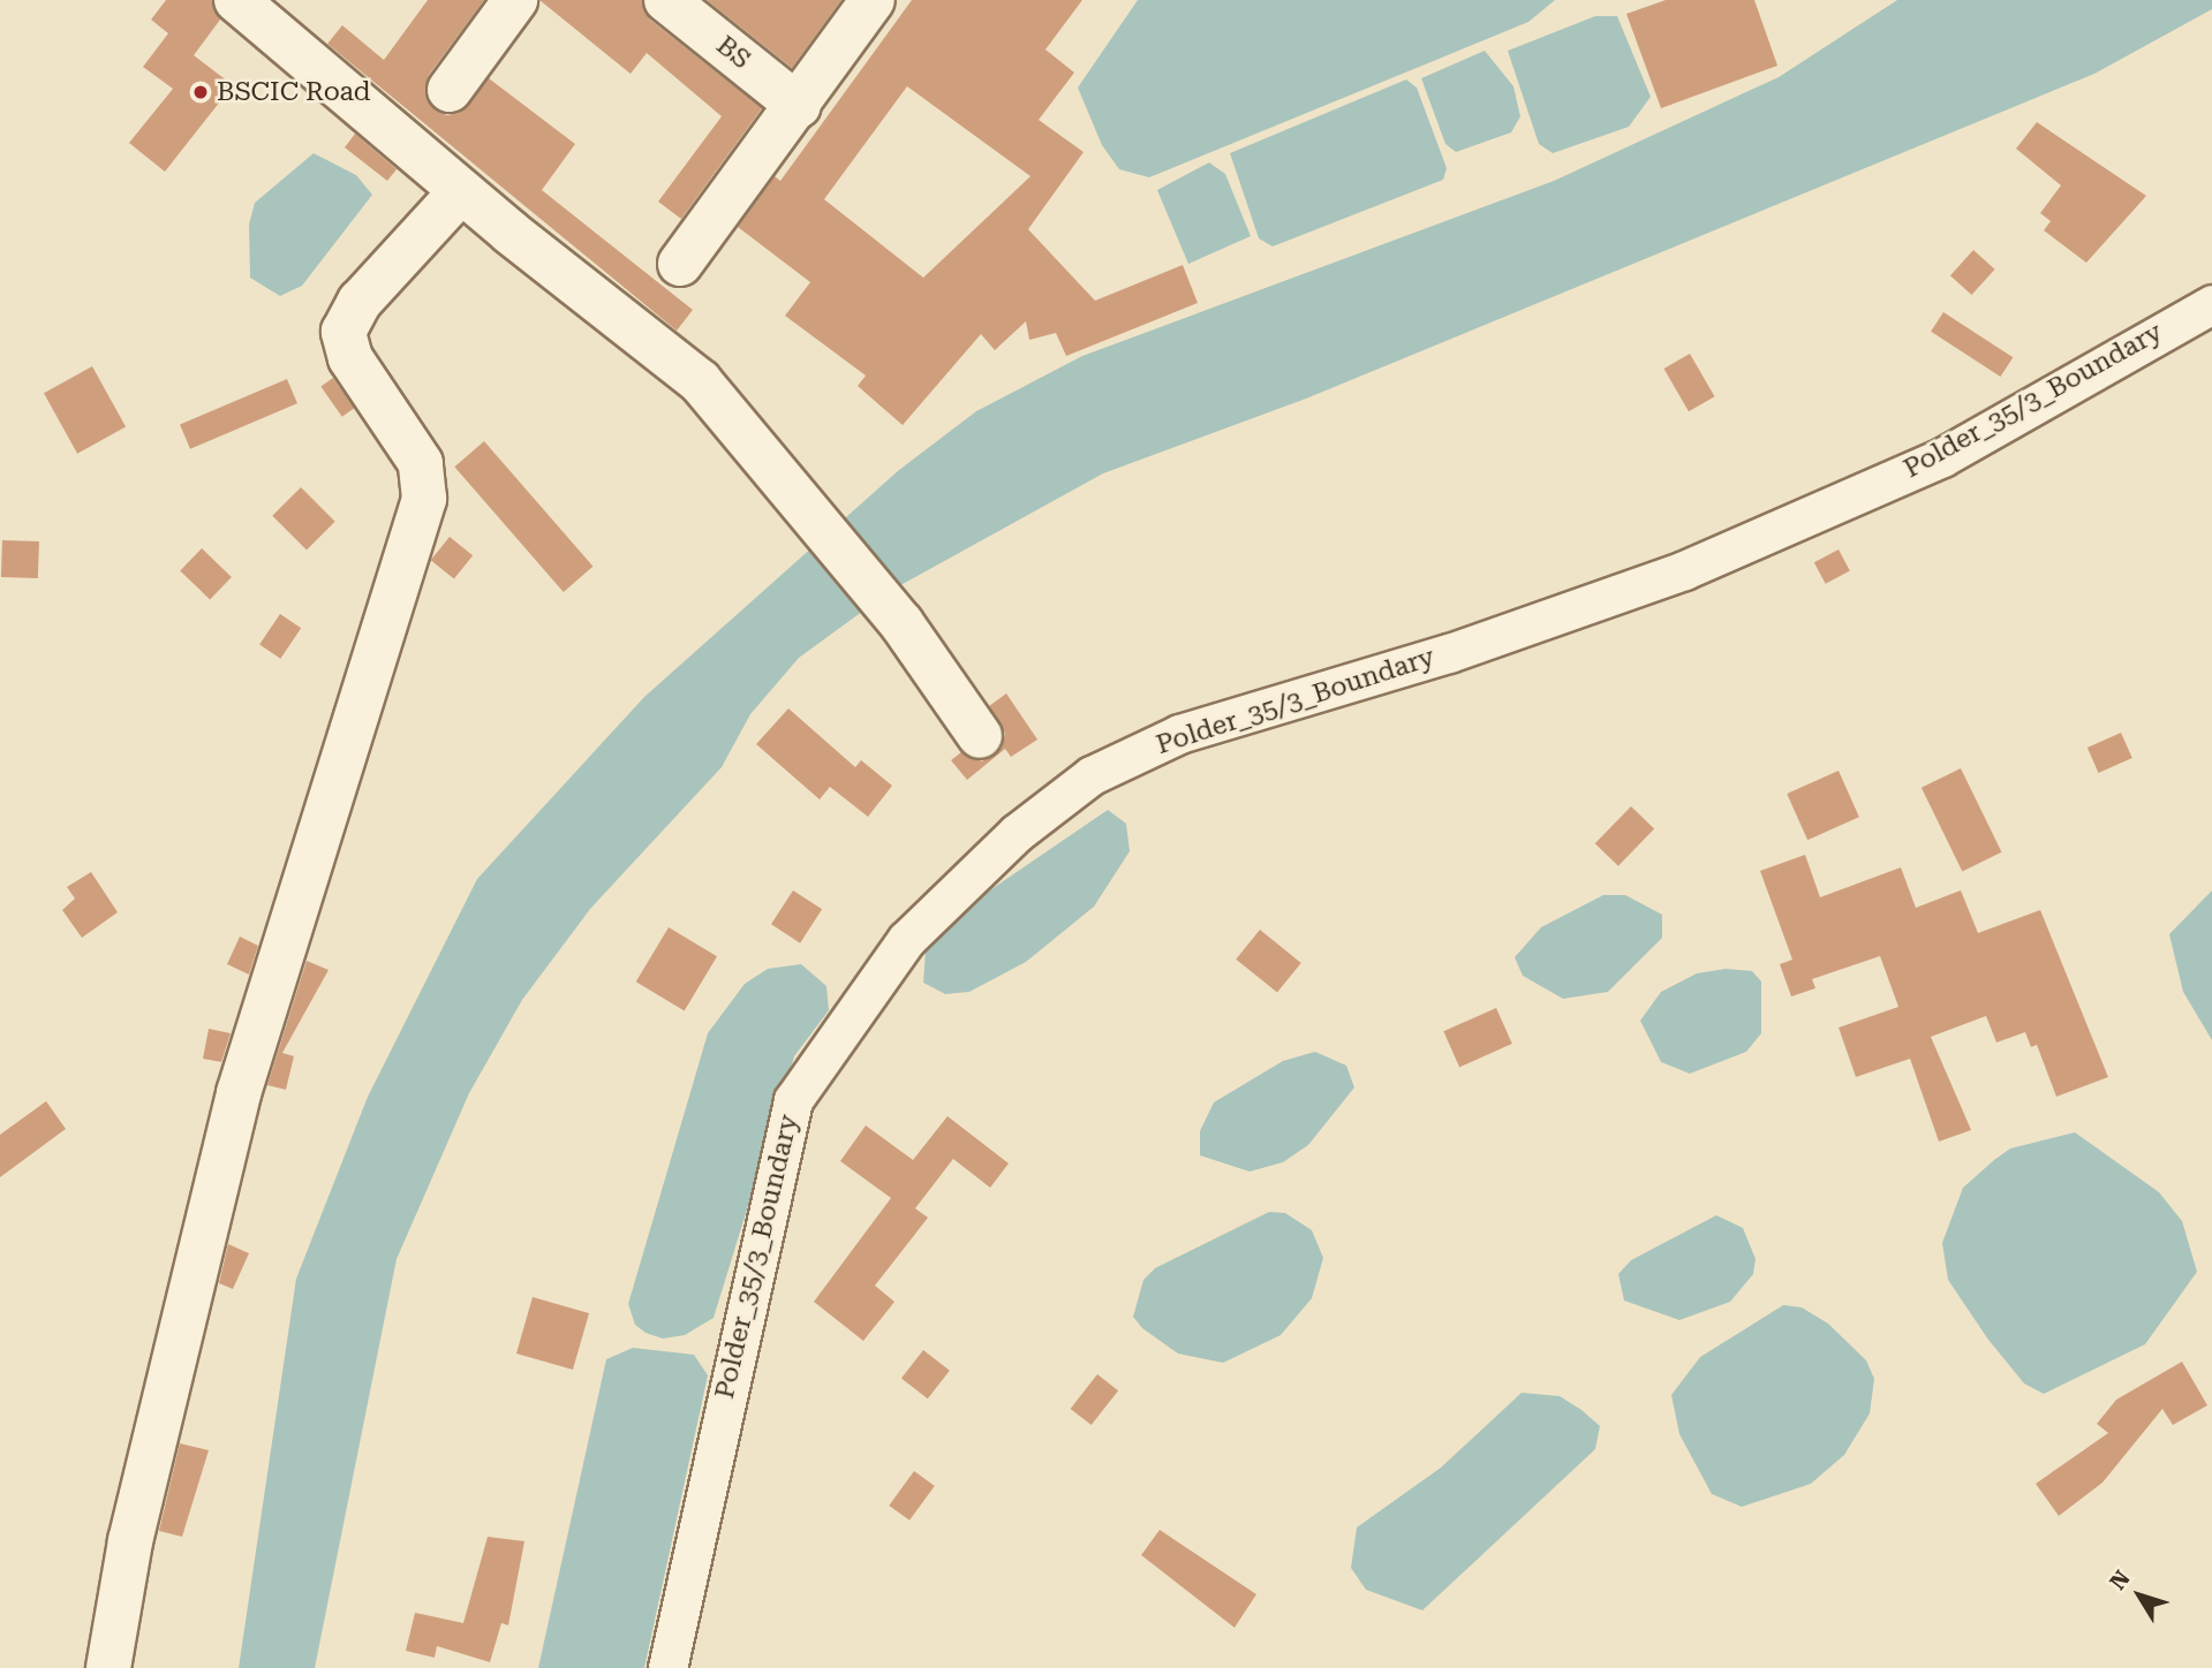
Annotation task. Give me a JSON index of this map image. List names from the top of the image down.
{
  "streets": {
    "street": ["BS", "Polder_35/3_Boundary"]
  },
  "places": ["BSCIC Road"],
  "north": "top left"
}
